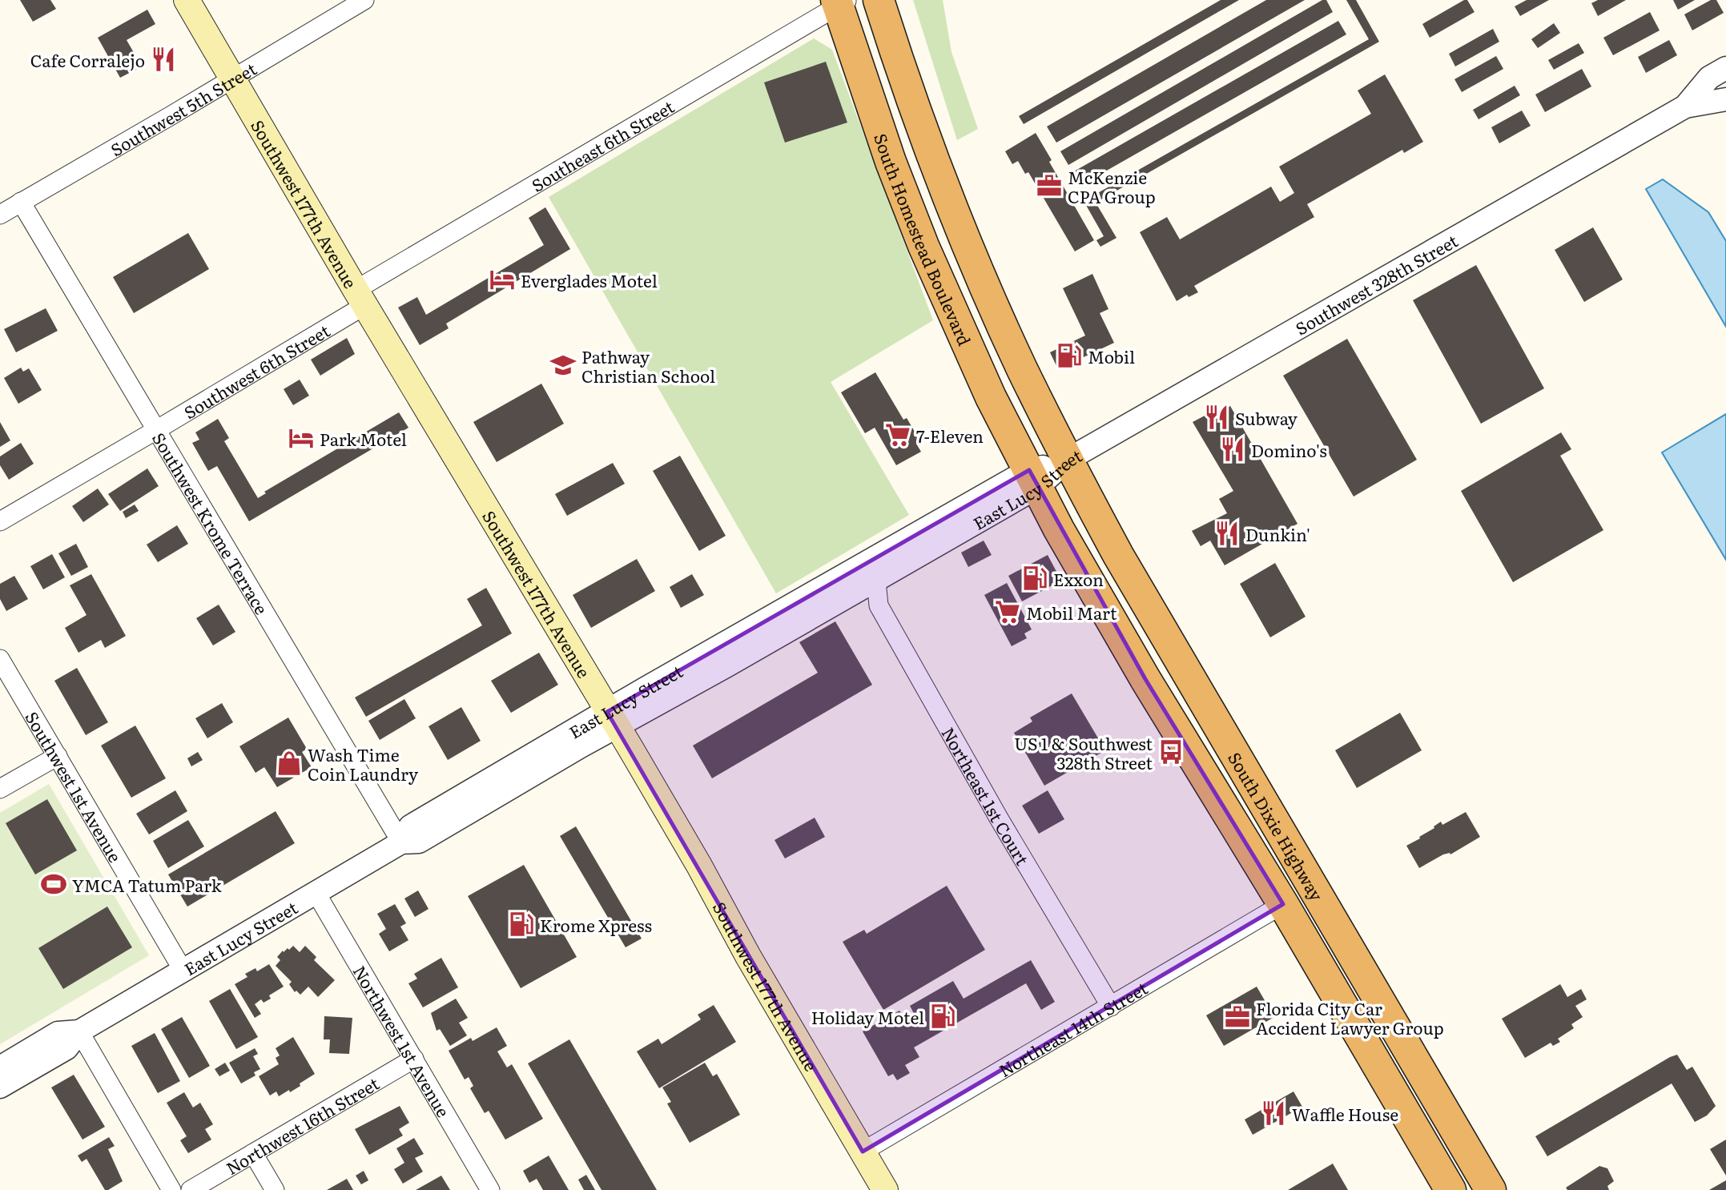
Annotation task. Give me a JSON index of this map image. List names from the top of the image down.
{
  "streets": {
    "highway": ["South Homestead Boulevard", "South Dixie Highway"],
    "main road": ["Southwest 177th Avenue"],
    "street": [
      "Southwest 5th Street",
      "Southeast 6th Street",
      "Southwest 328th Street",
      "Southwest 6th Street",
      "East Lucy Street",
      "Southwest Krome Terrace",
      "Southwest 1st Avenue",
      "Northeast 1st Court",
      "Northeast 14th Street",
      "Northwest 1st Avenue",
      "Northwest 16th Street"
    ]
  },
  "crossings": [
    ["Southwest 5th Street", "Southwest 177th Avenue"],
    ["Southwest 5th Street", "Southwest Krome Terrace"],
    ["Southeast 6th Street", "Southwest 177th Avenue"],
    ["Southeast 6th Street", "South Homestead Boulevard"],
    ["Southeast 6th Street", "Southwest 6th Street"],
    ["Southwest 177th Avenue", "Southwest 6th Street"],
    ["Southwest 177th Avenue", "East Lucy Street"],
    ["Southwest 177th Avenue", "Northeast 14th Street"],
    ["South Homestead Boulevard", "East Lucy Street"],
    ["South Homestead Boulevard", "South Dixie Highway"],
    ["Southwest 328th Street", "East Lucy Street"],
    ["Southwest 328th Street", "South Dixie Highway"],
    ["Southwest 6th Street", "Southwest Krome Terrace"],
    ["East Lucy Street", "Southwest Krome Terrace"],
    ["East Lucy Street", "Southwest 1st Avenue"],
    ["East Lucy Street", "Northeast 1st Court"],
    ["East Lucy Street", "South Dixie Highway"],
    ["East Lucy Street", "Northwest 1st Avenue"],
    ["Northeast 1st Court", "Northeast 14th Street"],
    ["South Dixie Highway", "Northeast 14th Street"],
    ["Northwest 1st Avenue", "Northwest 16th Street"]
  ],
  "places": {
    "restaurant": [
      "Cafe Corralejo",
      "Subway",
      "Domino's",
      "Dunkin'",
      "Waffle House"
    ],
    "office": ["McKenzie CPA Group", "Florida City Car Accident Lawyer Group"],
    "hotel": ["Everglades Motel", "Park Motel"],
    "fuel station": [
      "Mobil",
      "Exxon",
      "Krome Xpress",
      "Holiday Motel"
    ],
    "school or university": ["Pathway Christian School"],
    "supermarket": ["7-Eleven", "Mobil Mart"],
    "bus stop": ["US 1 & Southwest 328th Street"],
    "shop": ["Wash Time Coin Laundry"],
    "sports": ["YMCA Tatum Park"]
  }
}
